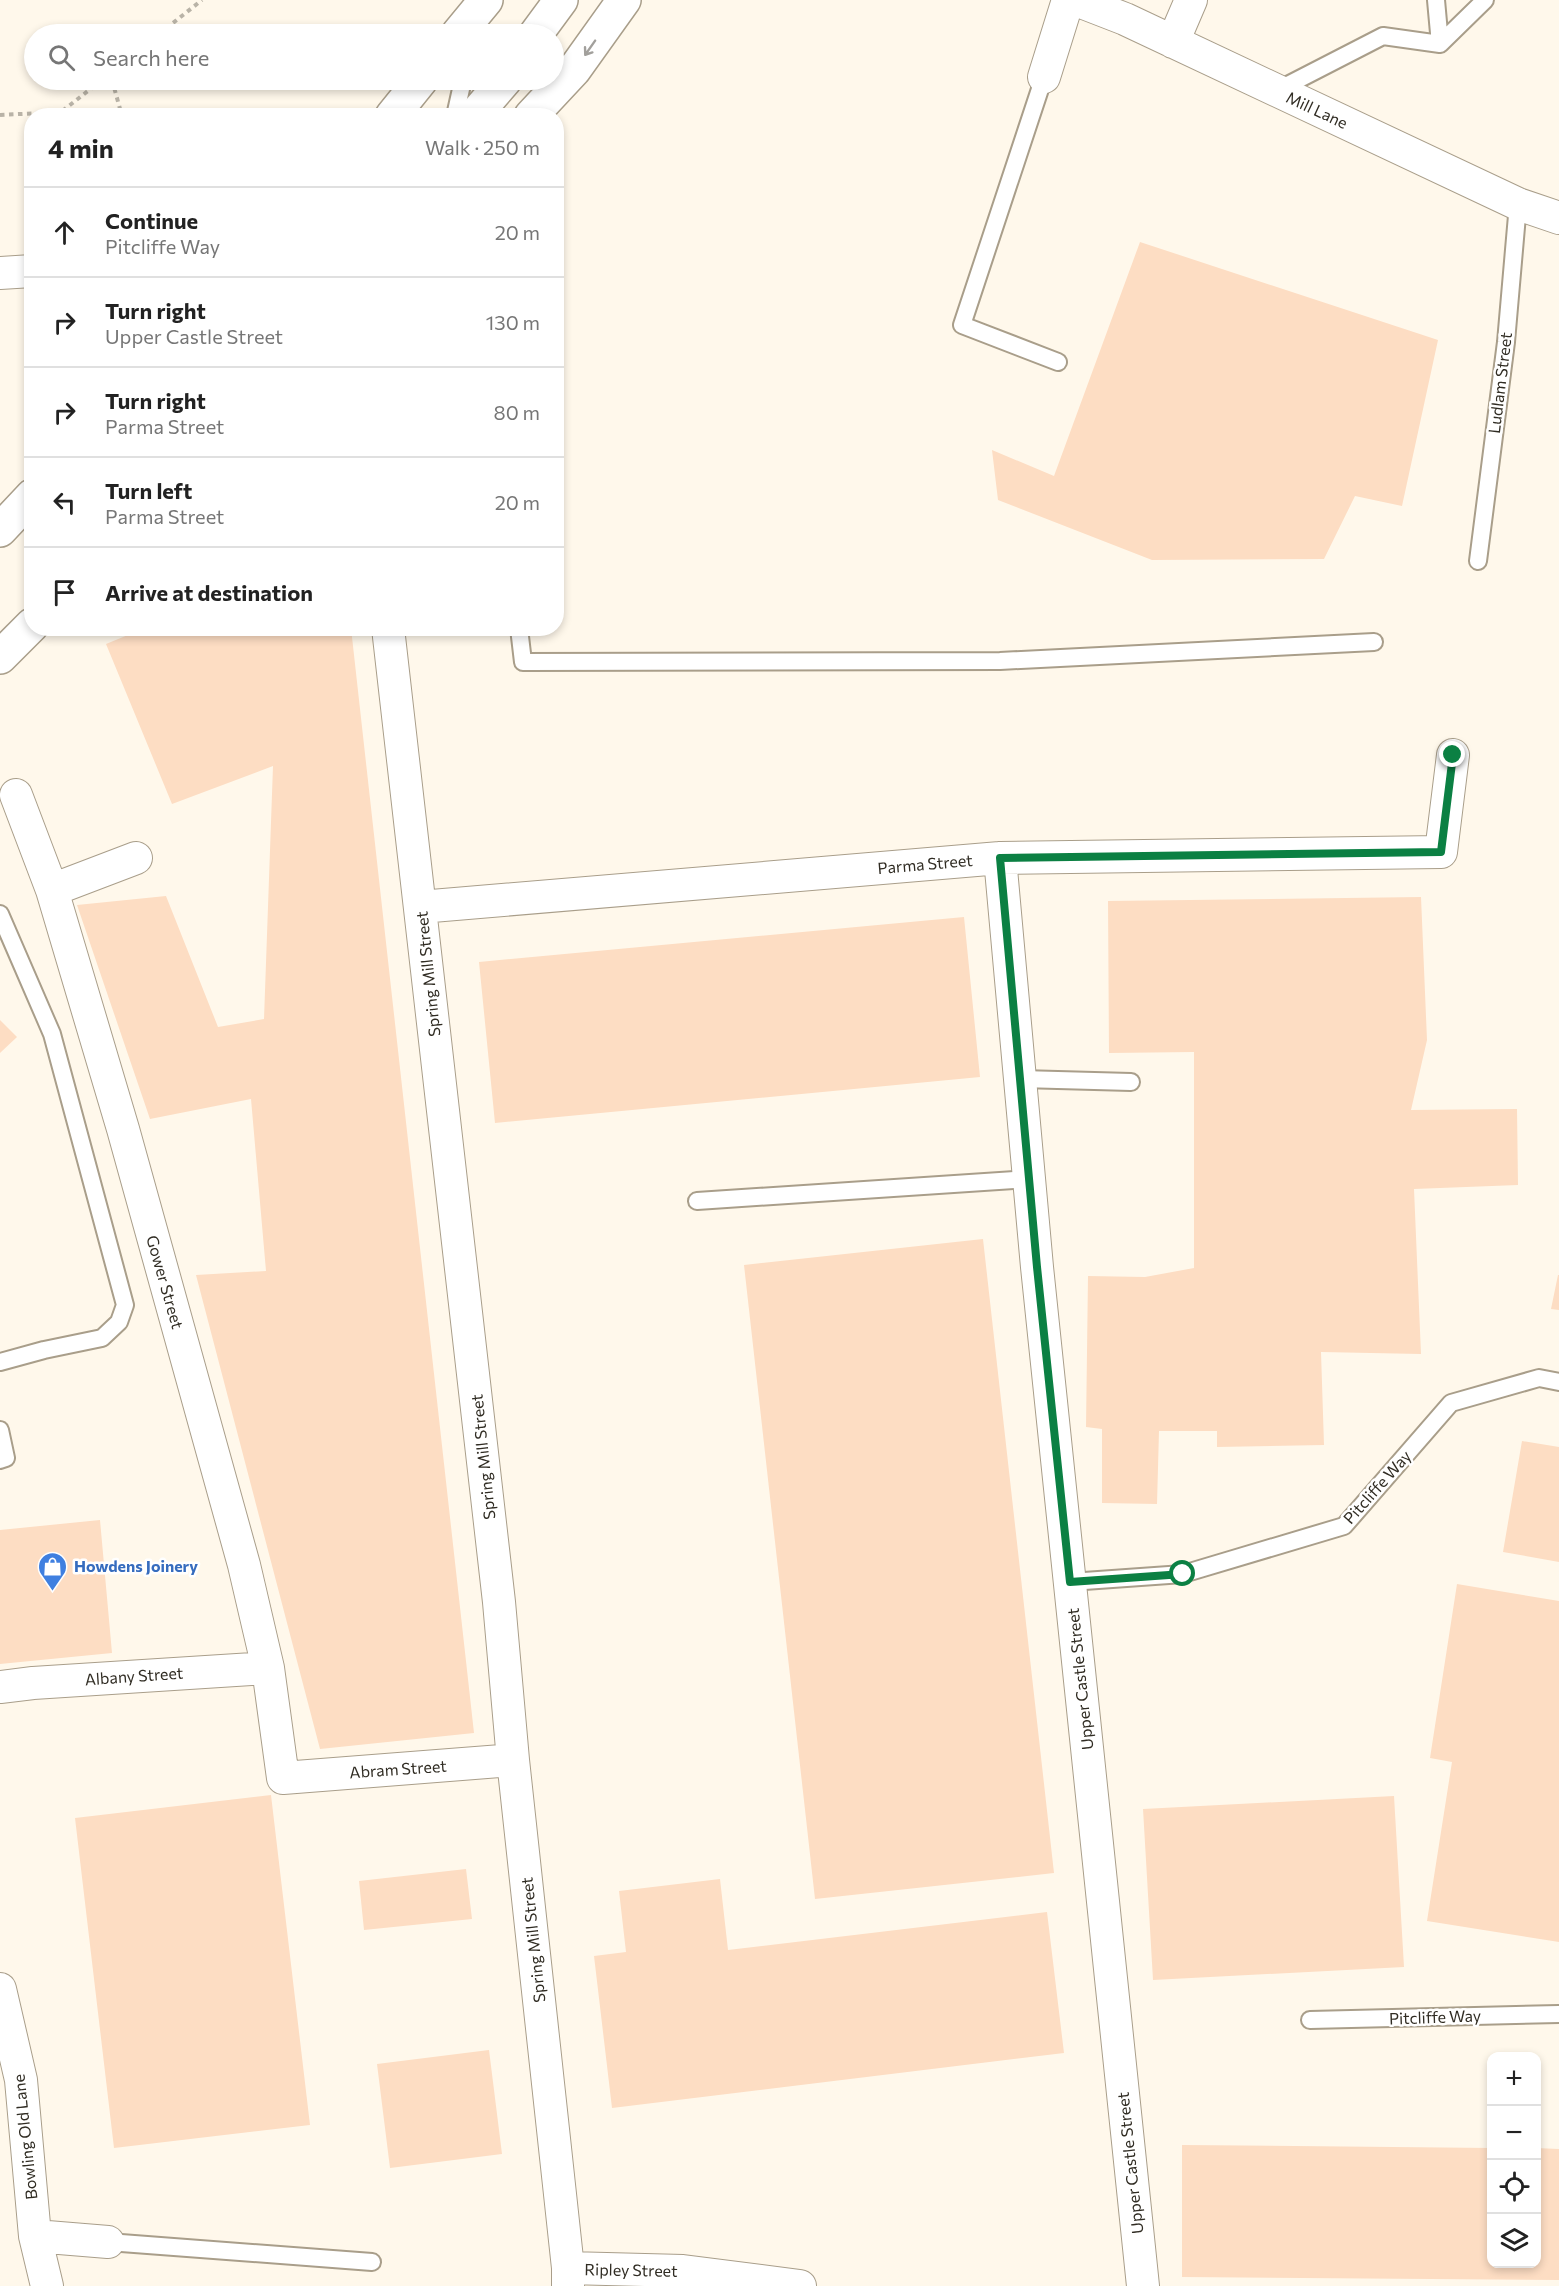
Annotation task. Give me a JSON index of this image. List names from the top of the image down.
{
  "streets": {
    "street": [
      "Mill Lane",
      "Parma Street",
      "Spring Mill Street",
      "Gower Street",
      "Albany Street",
      "Upper Castle Street",
      "Abram Street",
      "Bowling Old Lane",
      "Ripley Street"
    ],
    "lane": ["Ludlam Street", "Pitcliffe Way"]
  },
  "crossings": [
    ["Mill Lane", "Ludlam Street"],
    ["Parma Street", "Spring Mill Street"],
    ["Parma Street", "Upper Castle Street"],
    ["Spring Mill Street", "Abram Street"],
    ["Spring Mill Street", "Ripley Street"],
    ["Gower Street", "Albany Street"],
    ["Gower Street", "Abram Street"],
    ["Pitcliffe Way", "Upper Castle Street"]
  ],
  "places": {
    "shop": ["Howdens Joinery"]
  },
  "page": {
    "search": "Search here",
    "heading": ["4 min", "Walk · 250 m"],
    "list": [
      ["Continue", "Pitcliffe Way", "20 m"],
      ["Turn right", "Upper Castle Street", "130 m"],
      ["Turn right", "Parma Street", "80 m"],
      ["Turn left", "Parma Street", "20 m"],
      "Arrive at destination"
    ],
    "map_buttons": ["+", "−"]
  }
}
